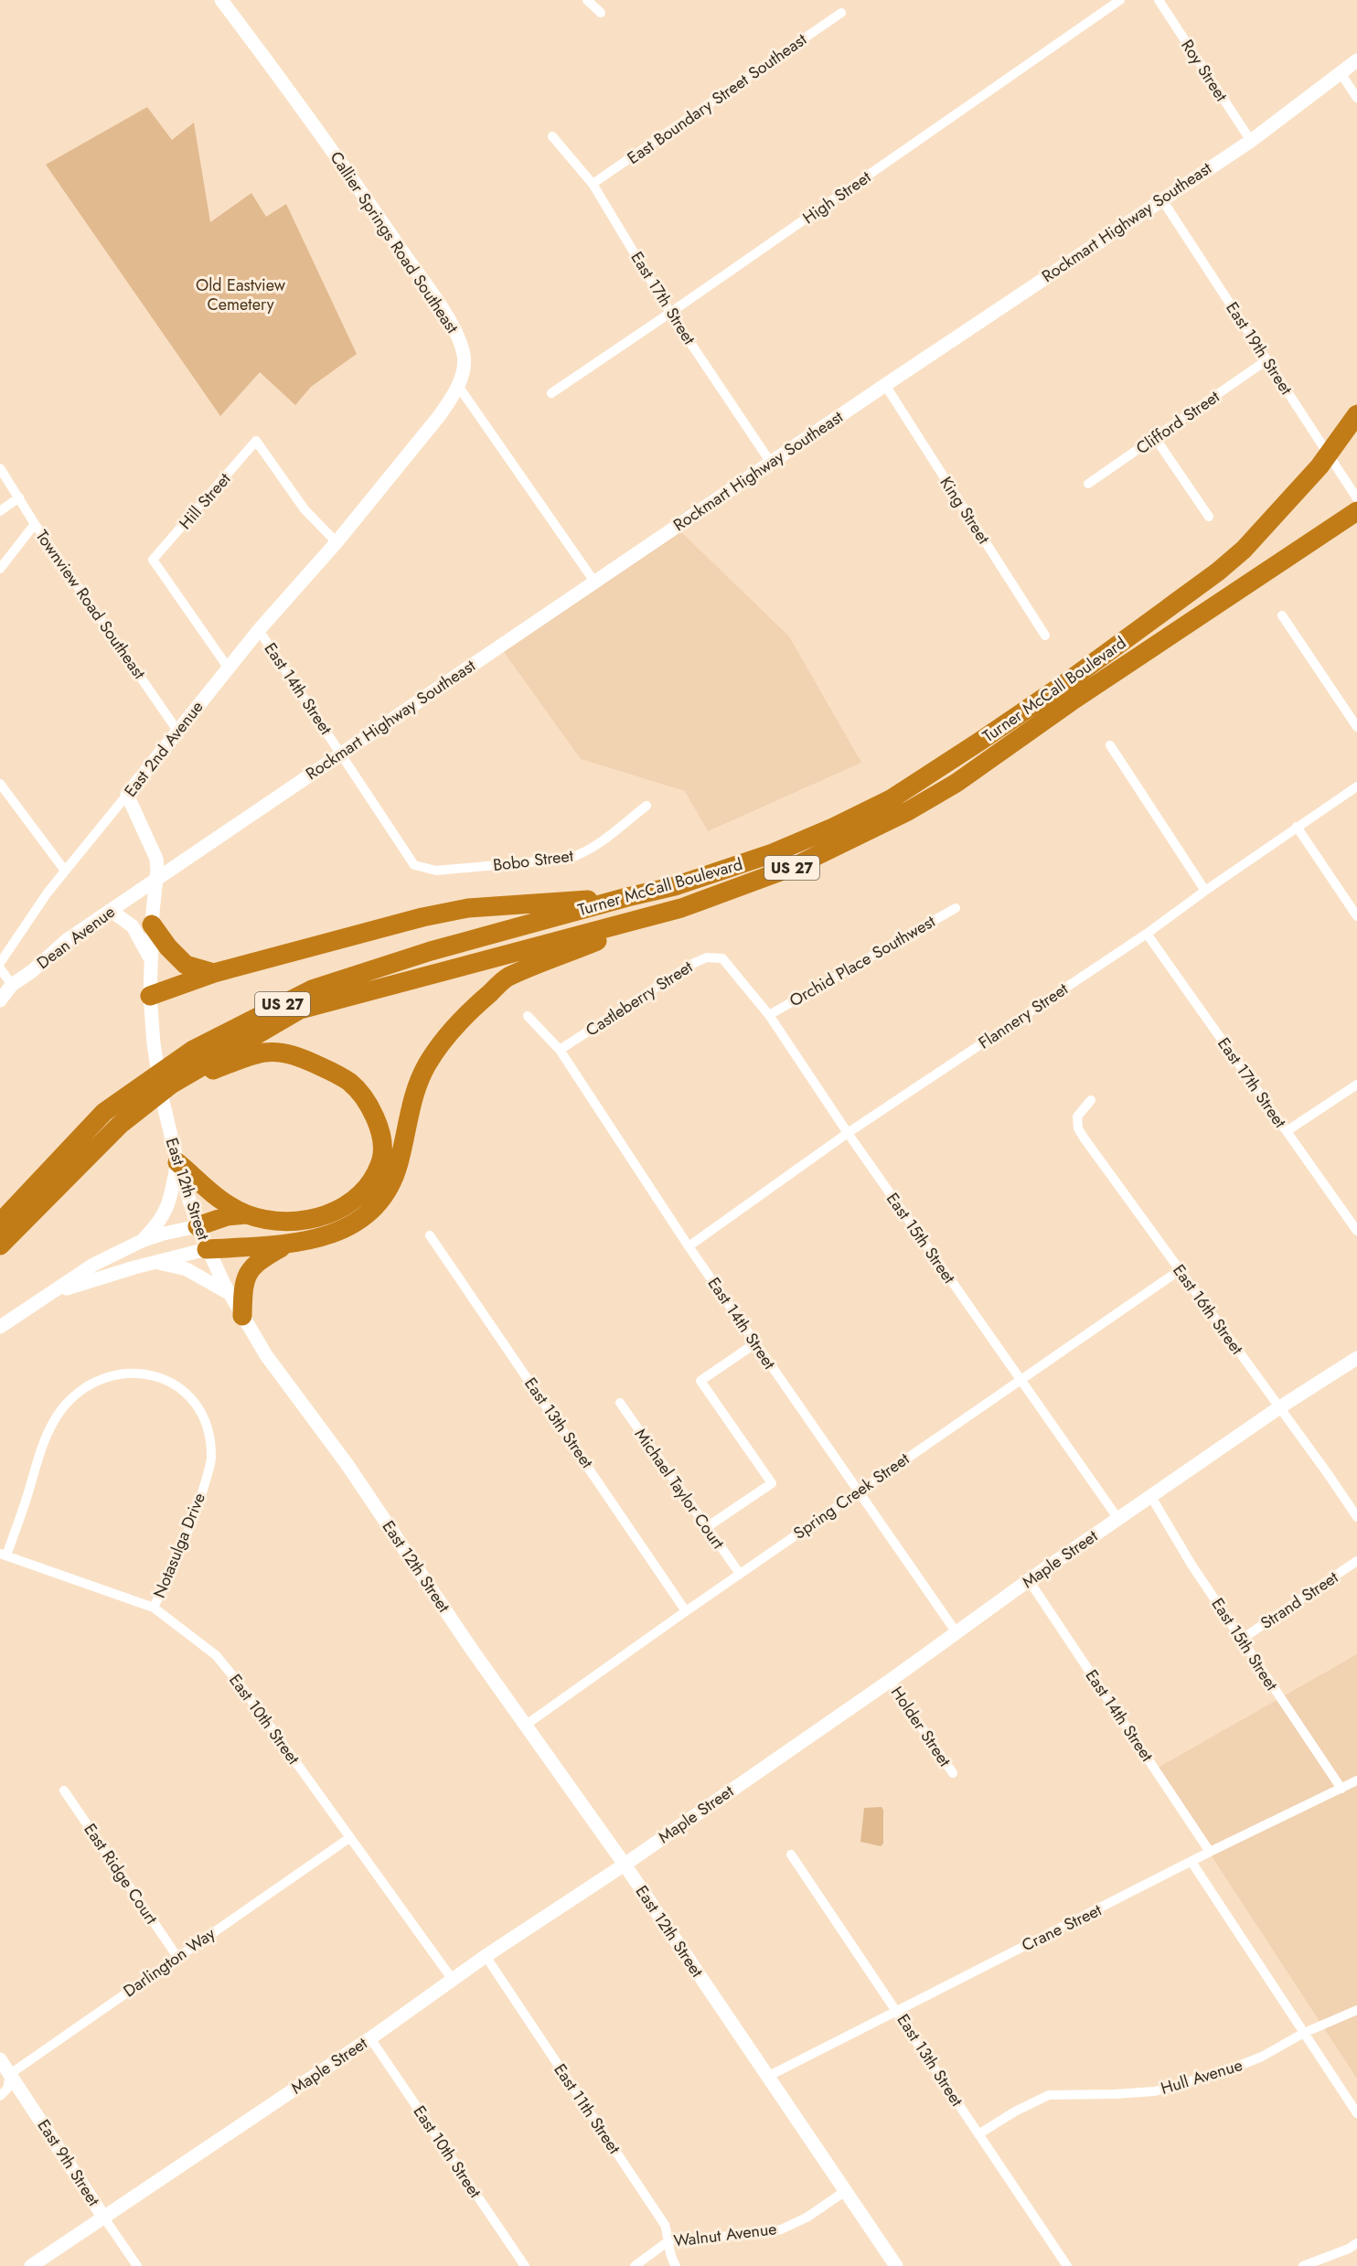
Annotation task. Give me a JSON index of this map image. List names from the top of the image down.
{
  "streets": {
    "highway": ["Turner McCall Boulevard", "US 27"],
    "main road": [
      "Rockmart Highway Southeast",
      "Callier Springs Road Southeast",
      "East 2nd Avenue",
      "Dean Avenue",
      "East 12th Street",
      "Maple Street",
      "East 9th Street"
    ],
    "street": [
      "Roy Street",
      "East Boundary Street Southeast",
      "High Street",
      "East 17th Street",
      "East 19th Street",
      "Clifford Street",
      "Hill Street",
      "King Street",
      "Townview Road Southeast",
      "East 14th Street",
      "Bobo Street",
      "Orchid Place Southwest",
      "Castleberry Street",
      "Flannery Street",
      "East 15th Street",
      "East 16th Street",
      "East 13th Street",
      "Michael Taylor Court",
      "Spring Creek Street",
      "Notasulga Drive",
      "Strand Street",
      "East 10th Street",
      "Holder Street",
      "East Ridge Court",
      "Crane Street",
      "Darlington Way",
      "Hull Avenue",
      "East 11th Street",
      "Walnut Avenue"
    ]
  },
  "crossings": [
    ["Roy Street", "Rockmart Highway Southeast"],
    ["East Boundary Street Southeast", "East 17th Street"],
    ["High Street", "East 17th Street"],
    ["Rockmart Highway Southeast", "East 17th Street"],
    ["Rockmart Highway Southeast", "East 19th Street"],
    ["Rockmart Highway Southeast", "King Street"],
    ["Rockmart Highway Southeast", "East 14th Street"],
    ["Rockmart Highway Southeast", "Dean Avenue"],
    ["Rockmart Highway Southeast", "East 12th Street"],
    ["Callier Springs Road Southeast", "Hill Street"],
    ["Callier Springs Road Southeast", "East 2nd Avenue"],
    ["East 17th Street", "Flannery Street"],
    ["East 19th Street", "Clifford Street"],
    ["East 19th Street", "Turner McCall Boulevard"],
    ["Hill Street", "East 2nd Avenue"],
    ["Townview Road Southeast", "East 2nd Avenue"],
    ["East 14th Street", "East 2nd Avenue"],
    ["East 14th Street", "Bobo Street"],
    ["East 14th Street", "Castleberry Street"],
    ["East 14th Street", "Flannery Street"],
    ["East 14th Street", "Spring Creek Street"],
    ["East 14th Street", "Maple Street"],
    ["East 14th Street", "Crane Street"],
    ["East 2nd Avenue", "East 12th Street"],
    ["Dean Avenue", "East 12th Street"],
    ["Orchid Place Southwest", "East 15th Street"],
    ["Castleberry Street", "East 15th Street"],
    ["Flannery Street", "East 15th Street"],
    ["East 12th Street", "Spring Creek Street"],
    ["East 12th Street", "Maple Street"],
    ["East 12th Street", "Crane Street"],
    ["East 12th Street", "Walnut Avenue"],
    ["East 15th Street", "Spring Creek Street"],
    ["East 15th Street", "Maple Street"],
    ["East 15th Street", "Strand Street"],
    ["East 15th Street", "Crane Street"],
    ["East 16th Street", "Spring Creek Street"],
    ["East 16th Street", "Maple Street"],
    ["East 13th Street", "Spring Creek Street"],
    ["East 13th Street", "Crane Street"],
    ["East 13th Street", "Hull Avenue"],
    ["Michael Taylor Court", "Spring Creek Street"],
    ["Notasulga Drive", "East 10th Street"],
    ["Maple Street", "East 10th Street"],
    ["Maple Street", "Holder Street"],
    ["Maple Street", "East 11th Street"],
    ["Maple Street", "East 9th Street"],
    ["East 10th Street", "Darlington Way"],
    ["East Ridge Court", "Darlington Way"],
    ["Darlington Way", "East 9th Street"],
    ["East 11th Street", "Walnut Avenue"]
  ],
  "parks": ["Old Eastview Cemetery"]
}
